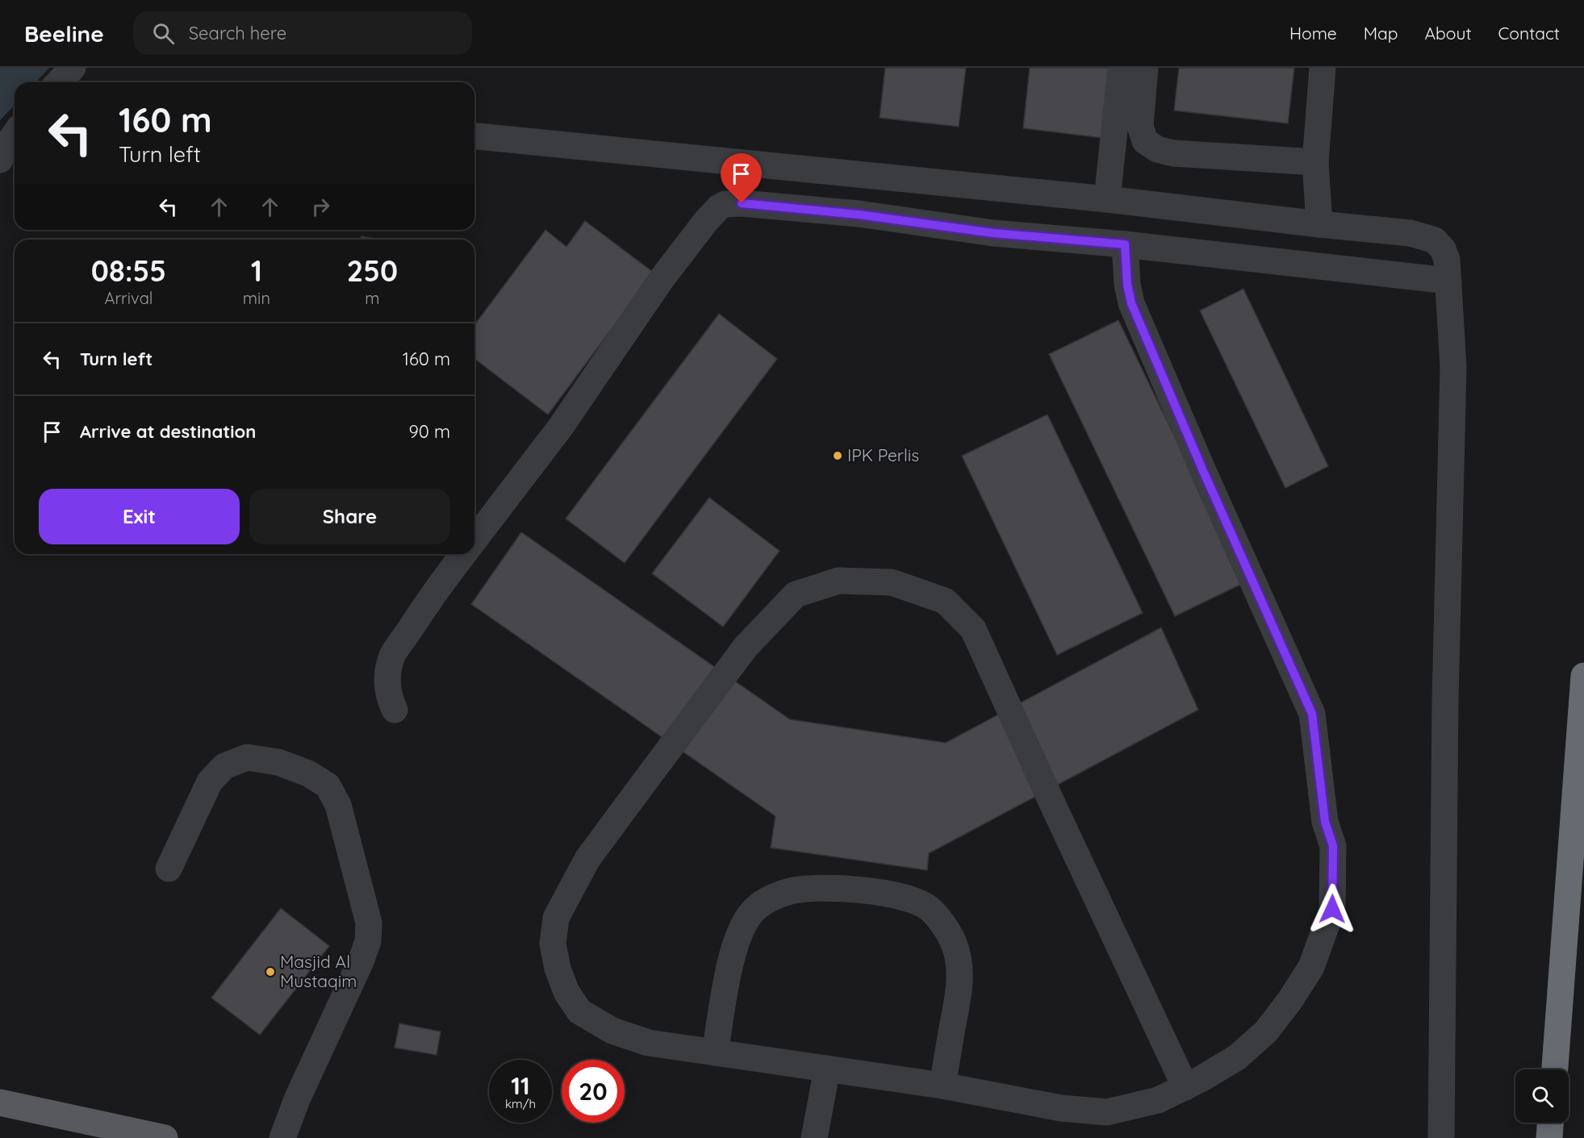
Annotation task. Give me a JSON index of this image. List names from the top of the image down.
{
  "places": ["IPK Perlis", "Masjid Al Mustaqim"],
  "page": {
    "header": "Beeline",
    "search": "Search here",
    "nav": [
      "Home",
      "Map",
      "About",
      "Contact"
    ],
    "turn": ["160 m", "Turn left"],
    "eta": [
      "08:55",
      "Arrival",
      "1",
      "min",
      "250",
      "m"
    ],
    "list": [
      {
        "name": "Turn left",
        "value": "160 m"
      },
      {
        "name": "Arrive at destination",
        "value": "90 m"
      }
    ],
    "buttons": ["Exit", "Share"],
    "speed": "11 km/h",
    "limit": "20"
  }
}
